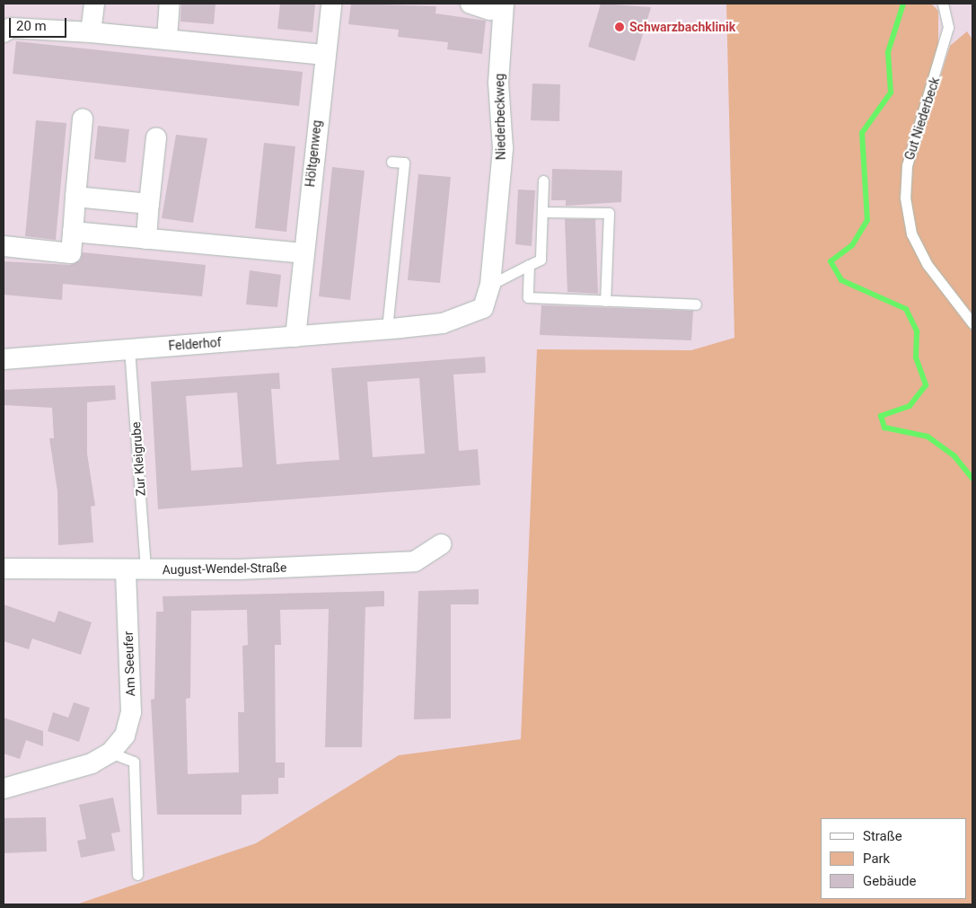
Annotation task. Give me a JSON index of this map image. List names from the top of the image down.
{
  "streets": {
    "street": [
      "Niederbeckweg",
      "Höltgenweg",
      "Felderhof",
      "August-Wendel-Straße",
      "Am Seeufer"
    ],
    "lane": ["Gut Niederbeck", "Zur Kleigrube"]
  },
  "crossings": [
    ["Niederbeckweg", "Felderhof"],
    ["Höltgenweg", "Felderhof"],
    ["Felderhof", "Zur Kleigrube"],
    ["Zur Kleigrube", "August-Wendel-Straße"],
    ["Zur Kleigrube", "Am Seeufer"],
    ["August-Wendel-Straße", "Am Seeufer"]
  ],
  "places": ["Schwarzbachklinik"],
  "legend": ["Straße", "Park", "Gebäude"],
  "scale_bar": "20 m"
}
